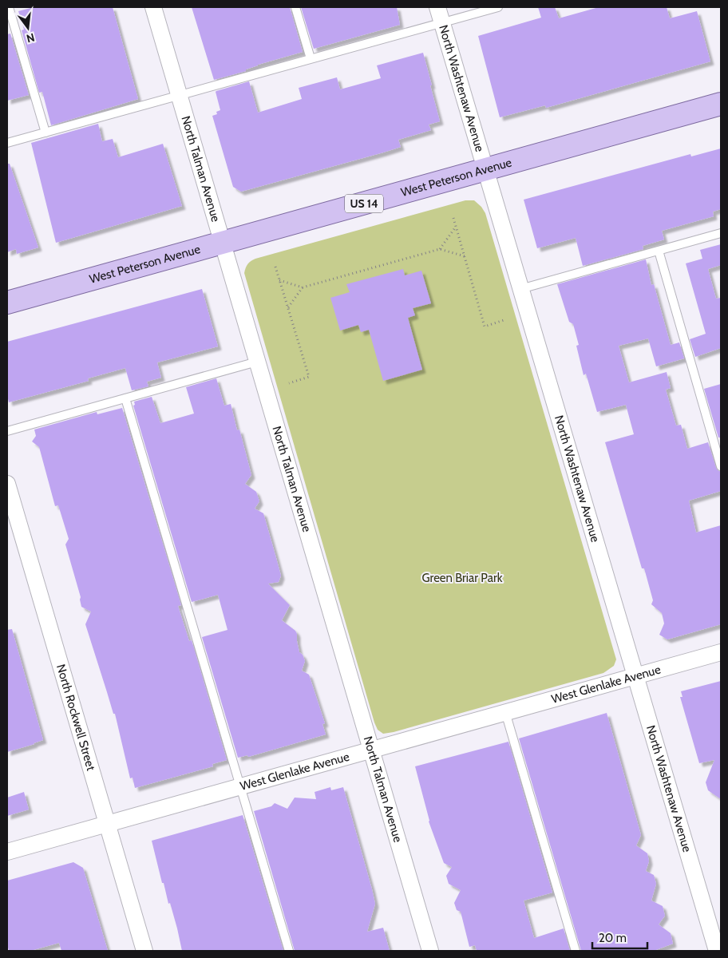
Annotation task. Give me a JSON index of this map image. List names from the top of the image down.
{
  "streets": {
    "main road": ["West Peterson Avenue", "US 14"],
    "street": [
      "North Washtenaw Avenue",
      "North Talman Avenue",
      "West Glenlake Avenue",
      "North Rockwell Street"
    ]
  },
  "crossings": [
    ["North Washtenaw Avenue", "West Peterson Avenue"],
    ["North Washtenaw Avenue", "West Glenlake Avenue"],
    ["North Talman Avenue", "West Peterson Avenue"],
    ["North Talman Avenue", "West Glenlake Avenue"],
    ["West Glenlake Avenue", "North Rockwell Street"]
  ],
  "parks": ["Green Briar Park"],
  "scale_bar": "20 m",
  "north": "bottom"
}
